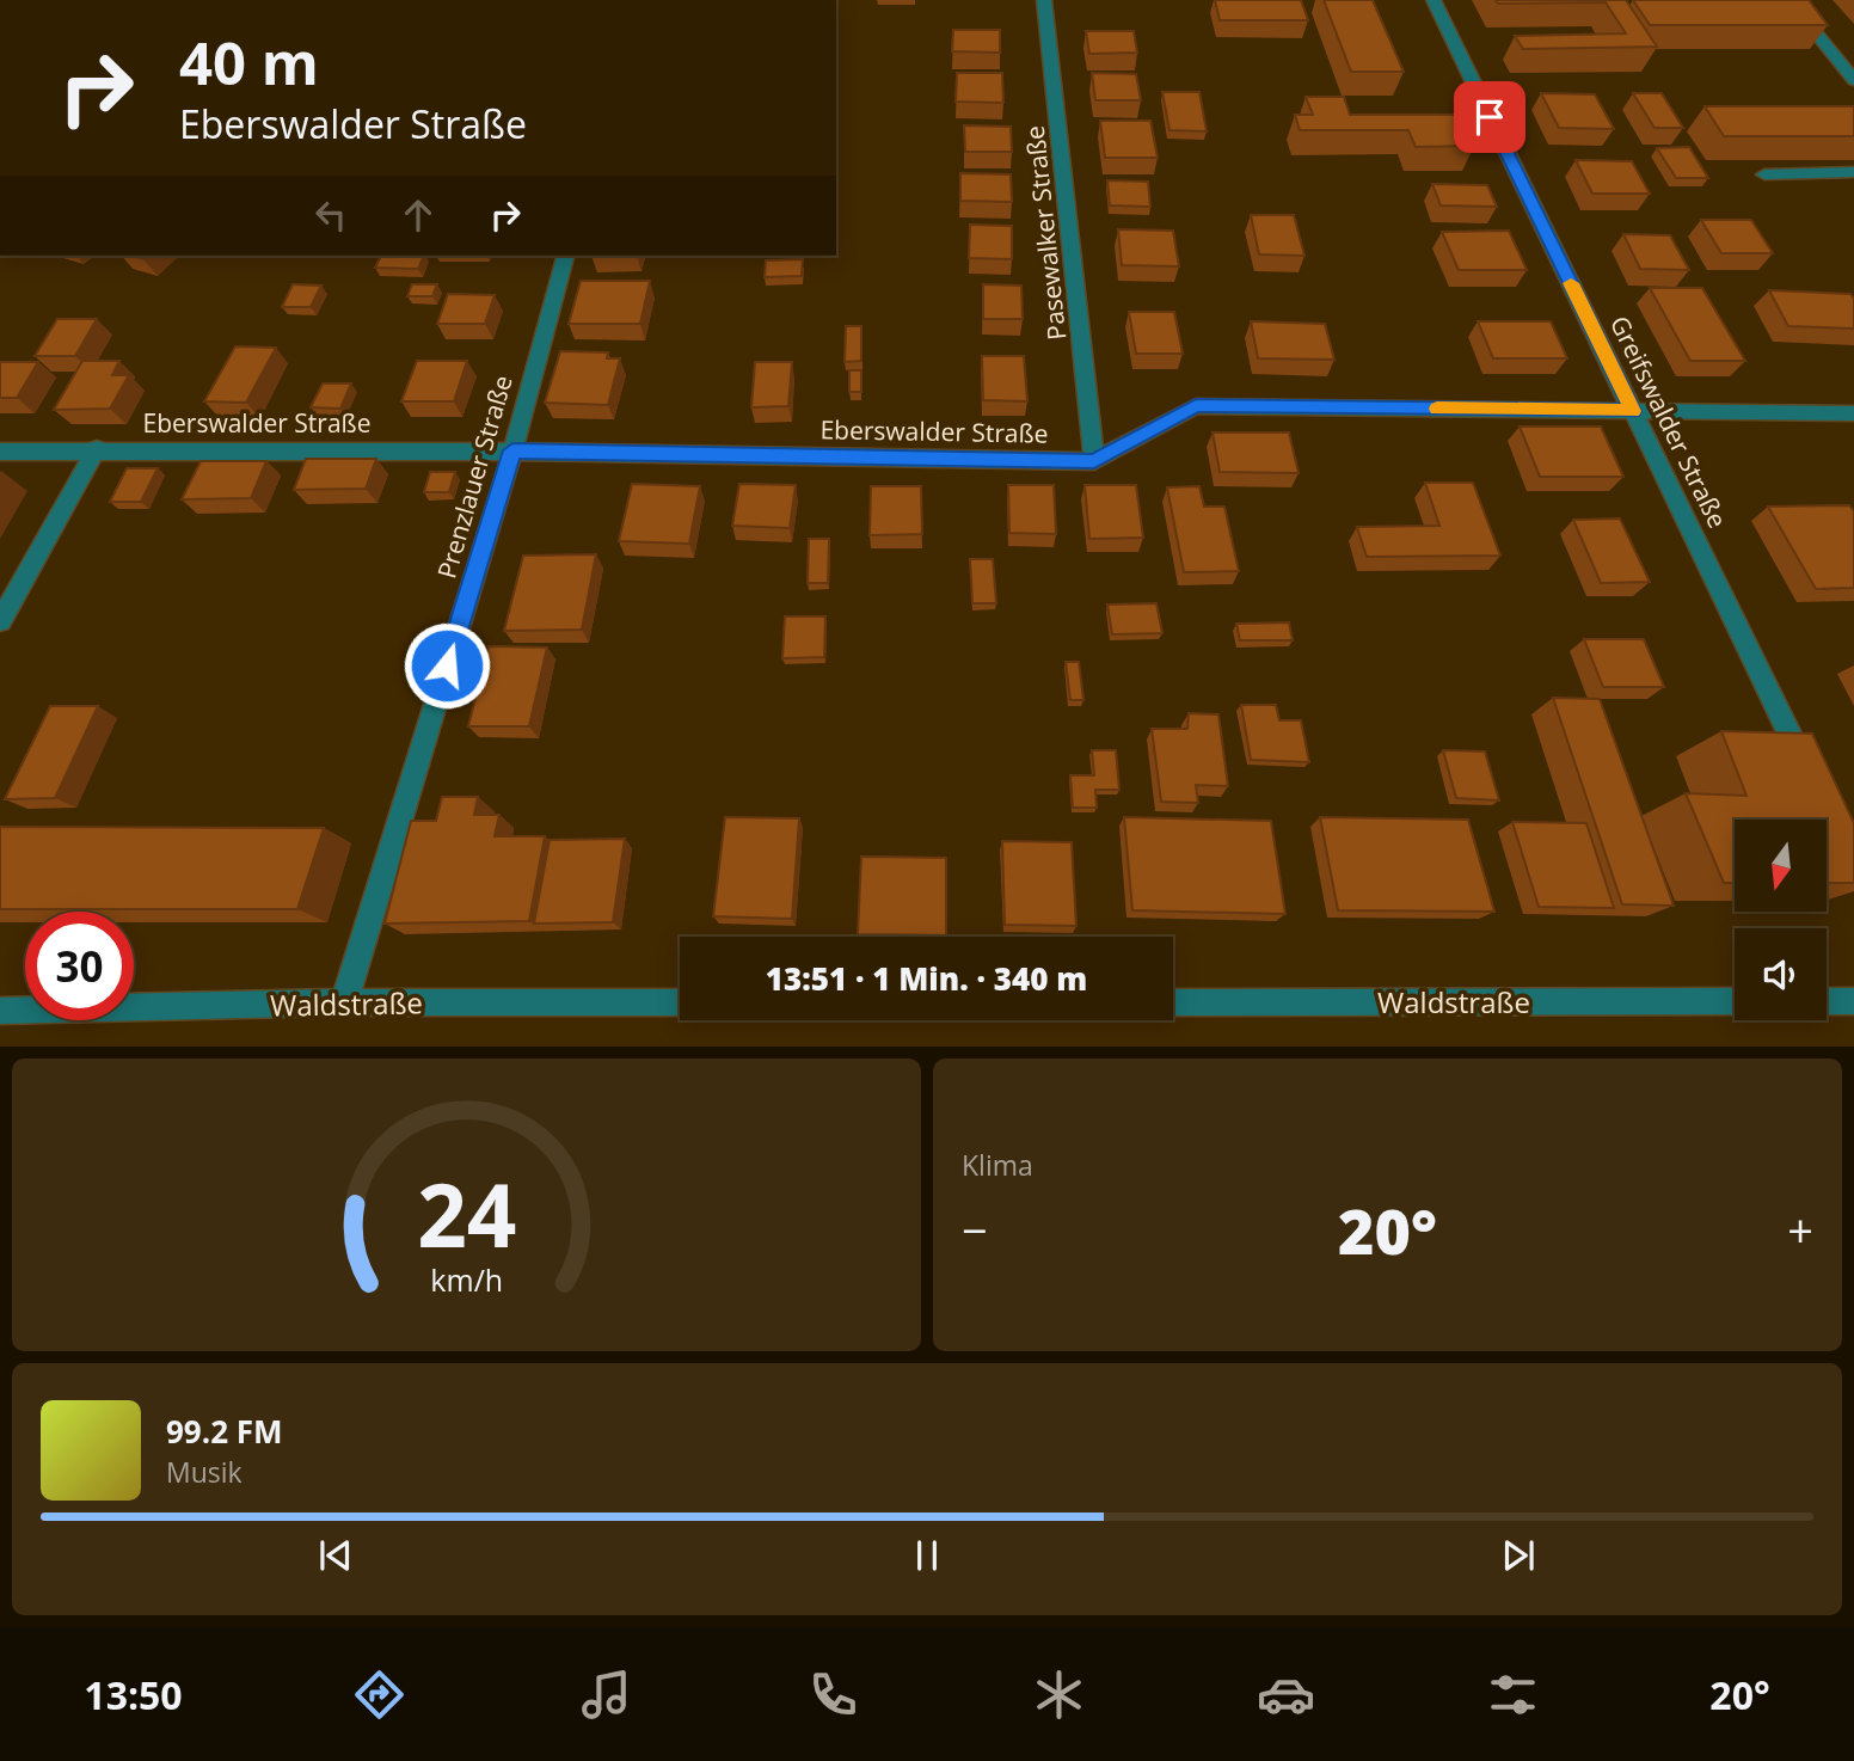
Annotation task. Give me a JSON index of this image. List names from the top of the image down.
{
  "streets": {
    "street": [
      "Pasewalker Straße",
      "Greifswalder Straße",
      "Eberswalder Straße",
      "Prenzlauer Straße",
      "Waldstraße"
    ]
  },
  "crossings": [
    ["Pasewalker Straße", "Eberswalder Straße"],
    ["Greifswalder Straße", "Eberswalder Straße"],
    ["Eberswalder Straße", "Prenzlauer Straße"],
    ["Prenzlauer Straße", "Waldstraße"]
  ],
  "north": "bottom",
  "page": {
    "turn": ["40 m", "Eberswalder Straße"],
    "limit": "30",
    "trip": "13:51 · 1 Min. · 340 m",
    "tile": "Klima",
    "heat": ["−", "20°", "+"],
    "song": ["99.2 FM", "Musik"],
    "tabs": ["13:50", "20°"],
    "gauge": ["24", "km/h"]
  }
}
